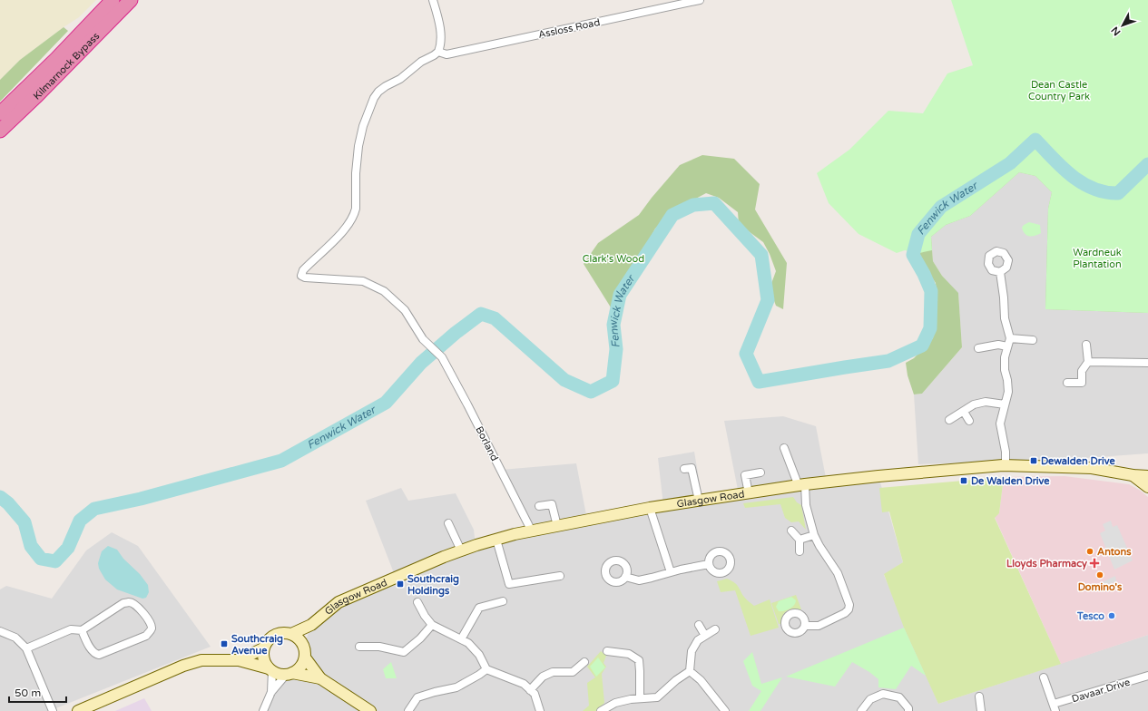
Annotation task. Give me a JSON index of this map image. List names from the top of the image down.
{
  "streets": {
    "highway": ["Kilmarnock Bypass"],
    "main road": ["Glasgow Road"],
    "street": ["Assloss Road", "Borland", "Davaar Drive"]
  },
  "crossings": [
    ["Assloss Road", "Borland"],
    ["Borland", "Glasgow Road"]
  ],
  "water": ["Fenwick Water"],
  "parks": ["Dean Castle Country Park", "Wardneuk Plantation", "Clark's Wood"],
  "places": {
    "transit": [
      "Dewalden Drive",
      "De Walden Drive",
      "Southcraig Holdings",
      "Southcraig Avenue"
    ],
    "other": ["Antons", "Domino's", "Tesco"],
    "health": ["Lloyds Pharmacy"]
  },
  "scale_bar": "50 m",
  "north": "bottom left"
}
